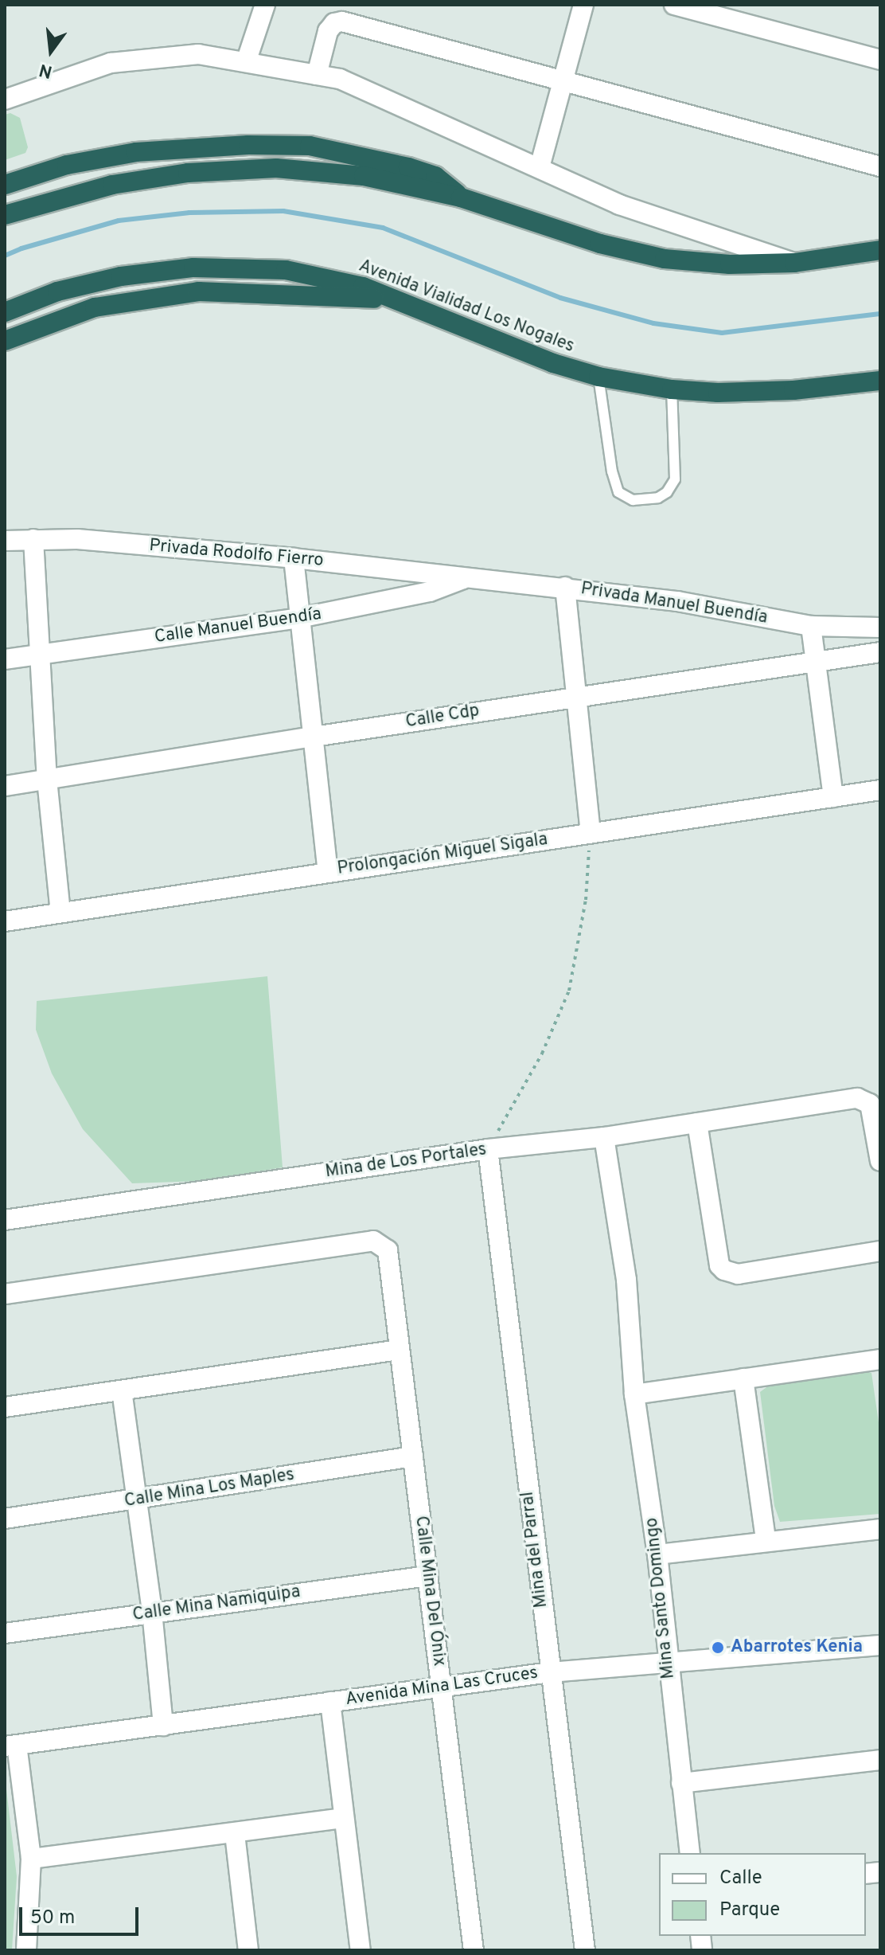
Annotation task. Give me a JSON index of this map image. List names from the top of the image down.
{
  "streets": {
    "highway": ["Avenida Vialidad Los Nogales"],
    "street": [
      "Privada Rodolfo Fierro",
      "Privada Manuel Buendía",
      "Calle Manuel Buendía",
      "Calle Cdp",
      "Prolongación Miguel Sigala",
      "Mina de Los Portales",
      "Calle Mina Los Maples",
      "Mina del Parral",
      "Calle Mina Del Ónix",
      "Mina Santo Domingo",
      "Calle Mina Namiquipa",
      "Avenida Mina Las Cruces"
    ]
  },
  "crossings": [
    ["Privada Rodolfo Fierro", "Privada Manuel Buendía"],
    ["Privada Rodolfo Fierro", "Calle Manuel Buendía"],
    ["Privada Manuel Buendía", "Calle Manuel Buendía"],
    ["Mina de Los Portales", "Mina del Parral"],
    ["Mina de Los Portales", "Mina Santo Domingo"],
    ["Calle Mina Los Maples", "Calle Mina Del Ónix"],
    ["Mina del Parral", "Avenida Mina Las Cruces"],
    ["Calle Mina Del Ónix", "Calle Mina Namiquipa"],
    ["Calle Mina Del Ónix", "Avenida Mina Las Cruces"],
    ["Mina Santo Domingo", "Avenida Mina Las Cruces"]
  ],
  "places": ["Abarrotes Kenia"],
  "legend": ["Calle", "Parque"],
  "scale_bar": "50 m",
  "north": "bottom"
}
